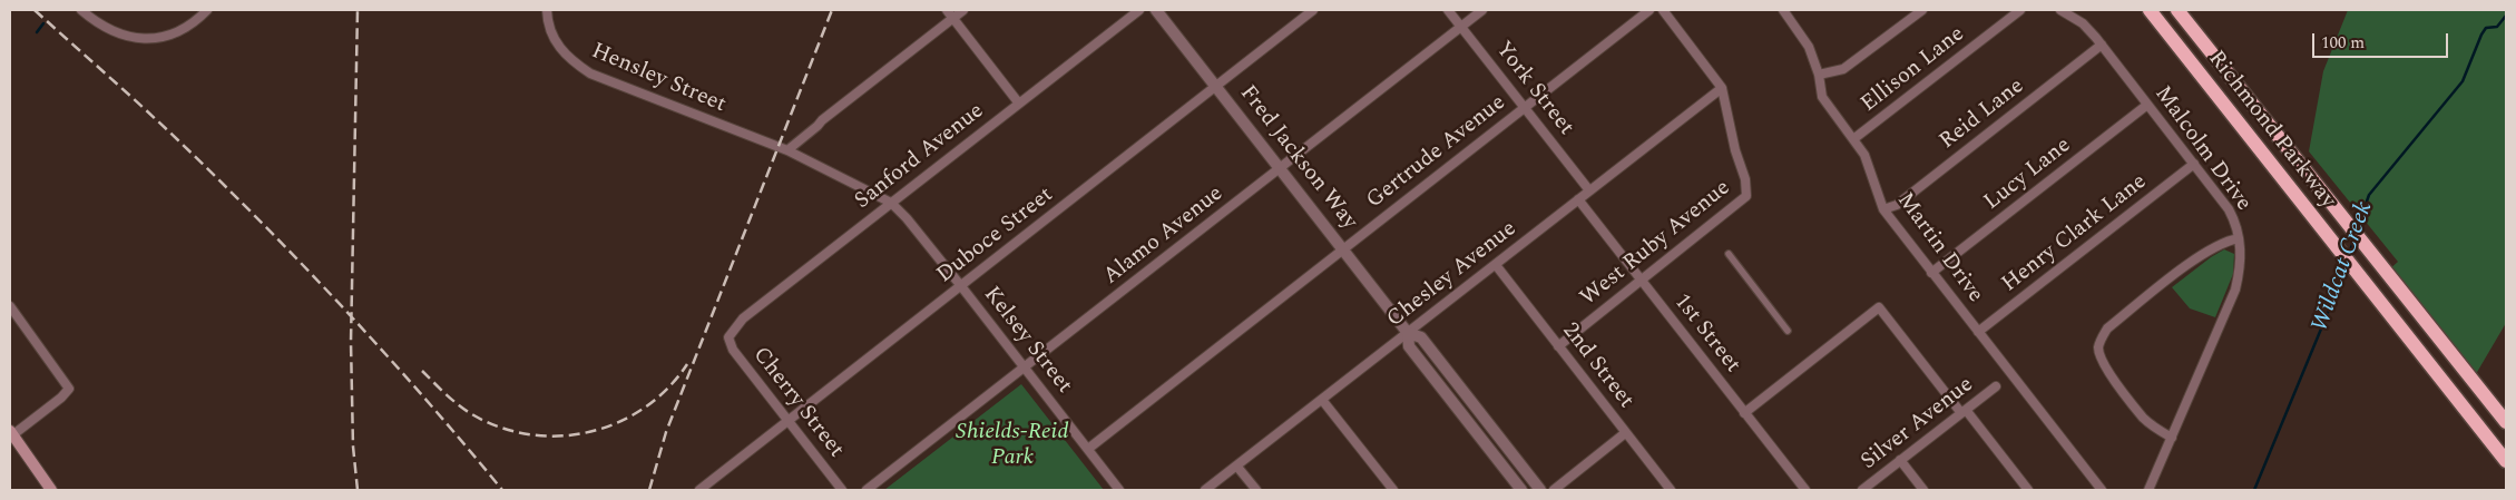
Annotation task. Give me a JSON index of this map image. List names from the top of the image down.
{
  "streets": {
    "highway": ["Richmond Parkway"],
    "street": [
      "Ellison Lane",
      "Hensley Street",
      "York Street",
      "Reid Lane",
      "Malcolm Drive",
      "Gertrude Avenue",
      "Sanford Avenue",
      "Fred Jackson Way",
      "Lucy Lane",
      "Henry Clark Lane",
      "Duboce Street",
      "Alamo Avenue",
      "West Ruby Avenue",
      "Martin Drive",
      "Chesley Avenue",
      "1st Street",
      "Kelsey Street",
      "2nd Street",
      "Cherry Street",
      "Silver Avenue"
    ]
  },
  "crossings": [
    ["Ellison Lane", "Martin Drive"],
    ["Hensley Street", "Kelsey Street"],
    ["York Street", "Gertrude Avenue"],
    ["York Street", "Alamo Avenue"],
    ["York Street", "Chesley Avenue"],
    ["Reid Lane", "Malcolm Drive"],
    ["Reid Lane", "Martin Drive"],
    ["Malcolm Drive", "Lucy Lane"],
    ["Malcolm Drive", "Henry Clark Lane"],
    ["Gertrude Avenue", "Fred Jackson Way"],
    ["Gertrude Avenue", "Kelsey Street"],
    ["Sanford Avenue", "Kelsey Street"],
    ["Sanford Avenue", "Cherry Street"],
    ["Fred Jackson Way", "Duboce Street"],
    ["Fred Jackson Way", "Alamo Avenue"],
    ["Fred Jackson Way", "Chesley Avenue"],
    ["Lucy Lane", "Martin Drive"],
    ["Henry Clark Lane", "Martin Drive"],
    ["Duboce Street", "Kelsey Street"],
    ["Duboce Street", "Cherry Street"],
    ["Alamo Avenue", "Kelsey Street"],
    ["West Ruby Avenue", "Chesley Avenue"],
    ["West Ruby Avenue", "1st Street"],
    ["West Ruby Avenue", "2nd Street"],
    ["Chesley Avenue", "1st Street"],
    ["Chesley Avenue", "2nd Street"]
  ],
  "water": ["Wildcat Creek"],
  "parks": ["Shields-Reid Park"],
  "scale_bar": "100 m"
}
